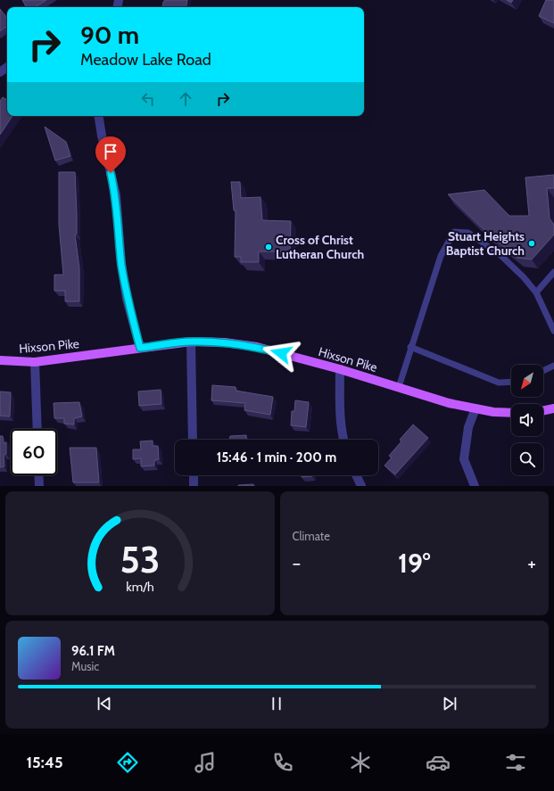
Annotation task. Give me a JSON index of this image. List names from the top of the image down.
{
  "streets": {
    "main road": ["Hixson Pike"]
  },
  "places": ["Stuart Heights Baptist Church", "Cross of Christ Lutheran Church"],
  "north": "bottom left",
  "page": {
    "turn": ["90 m", "Meadow Lake Road"],
    "limit": "60",
    "trip": "15:46 · 1 min · 200 m",
    "tile": "Climate",
    "heat": ["−", "19°", "+"],
    "song": ["96.1 FM", "Music"],
    "tabs": "15:45",
    "gauge": ["53", "km/h"]
  }
}
